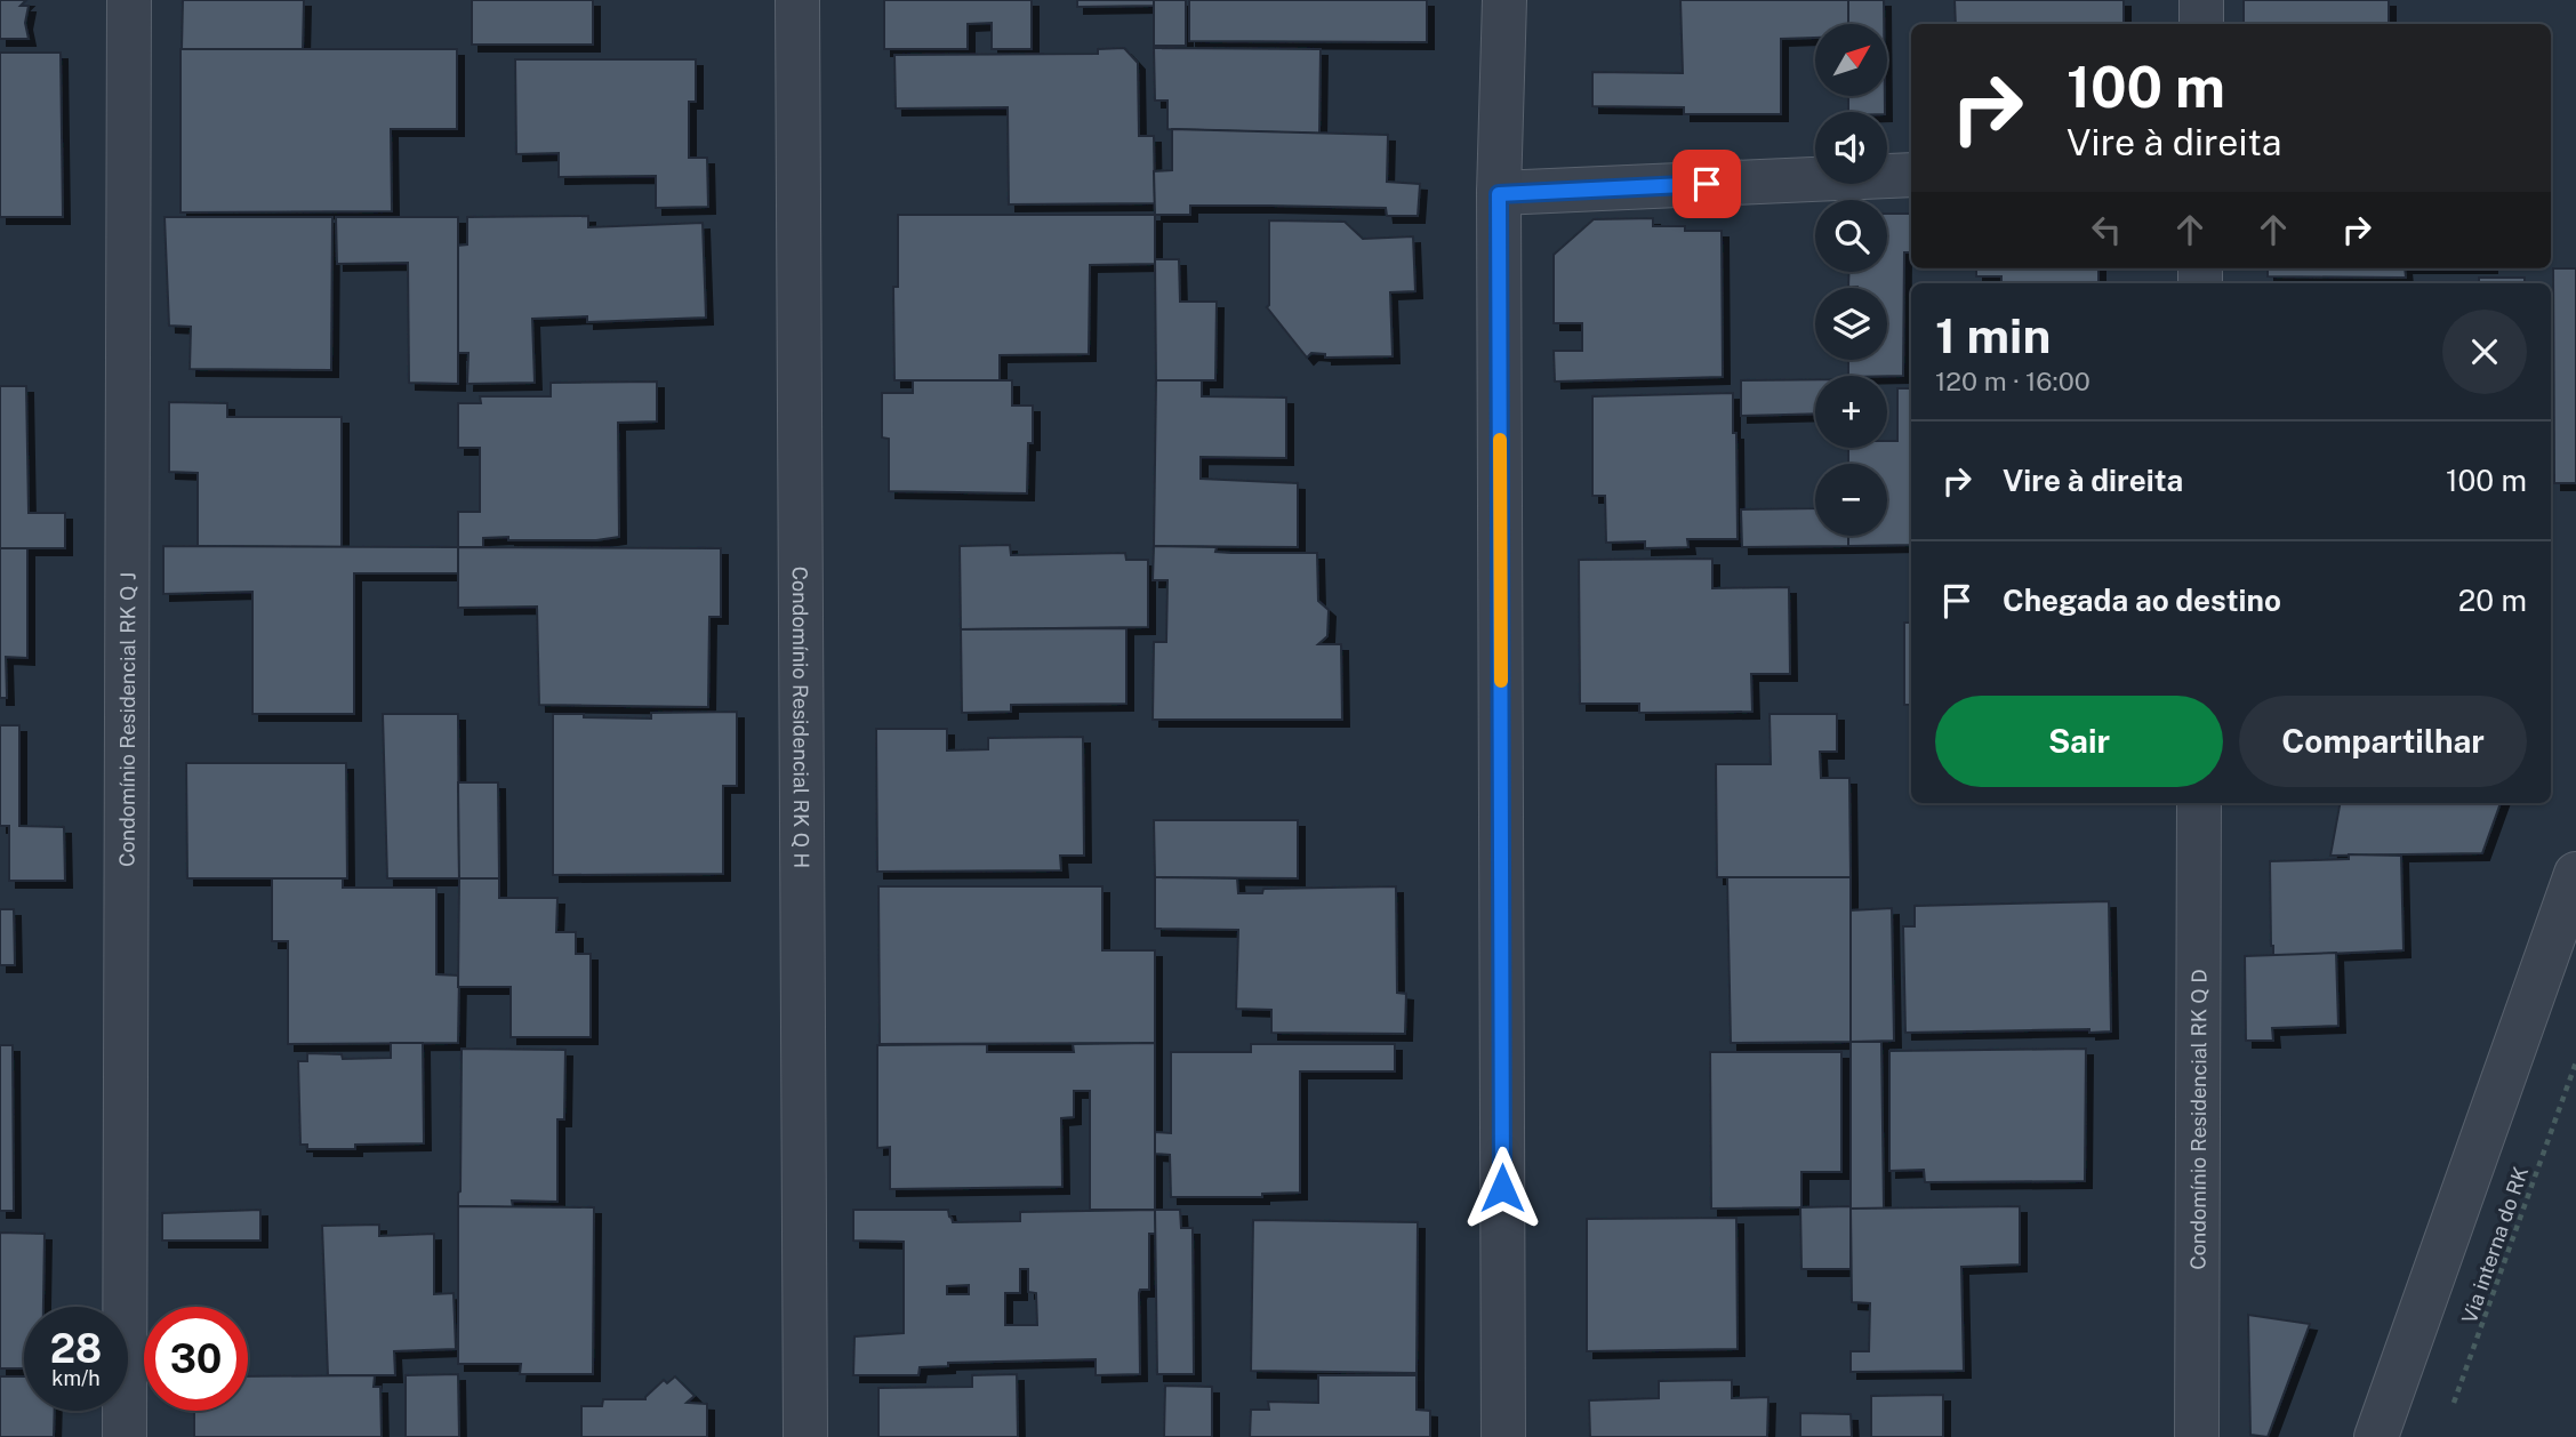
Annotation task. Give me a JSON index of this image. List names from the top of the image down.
{
  "streets": {
    "street": ["Condomínio Residencial RK Q J", "Condomínio Residencial RK Q H", "Condomínio Residencial RK Q D"],
    "path": ["Via interna do RK"]
  },
  "north": "top right",
  "page": {
    "map_buttons": ["+", "−"],
    "turn": ["100 m", "Vire à direita"],
    "heading": ["1 min", "120 m · 16:00"],
    "list": [
      {
        "name": "Vire à direita",
        "value": "100 m"
      },
      {
        "name": "Chegada ao destino",
        "value": "20 m"
      }
    ],
    "buttons": ["Sair", "Compartilhar"],
    "speed": "28 km/h",
    "limit": "30"
  }
}
